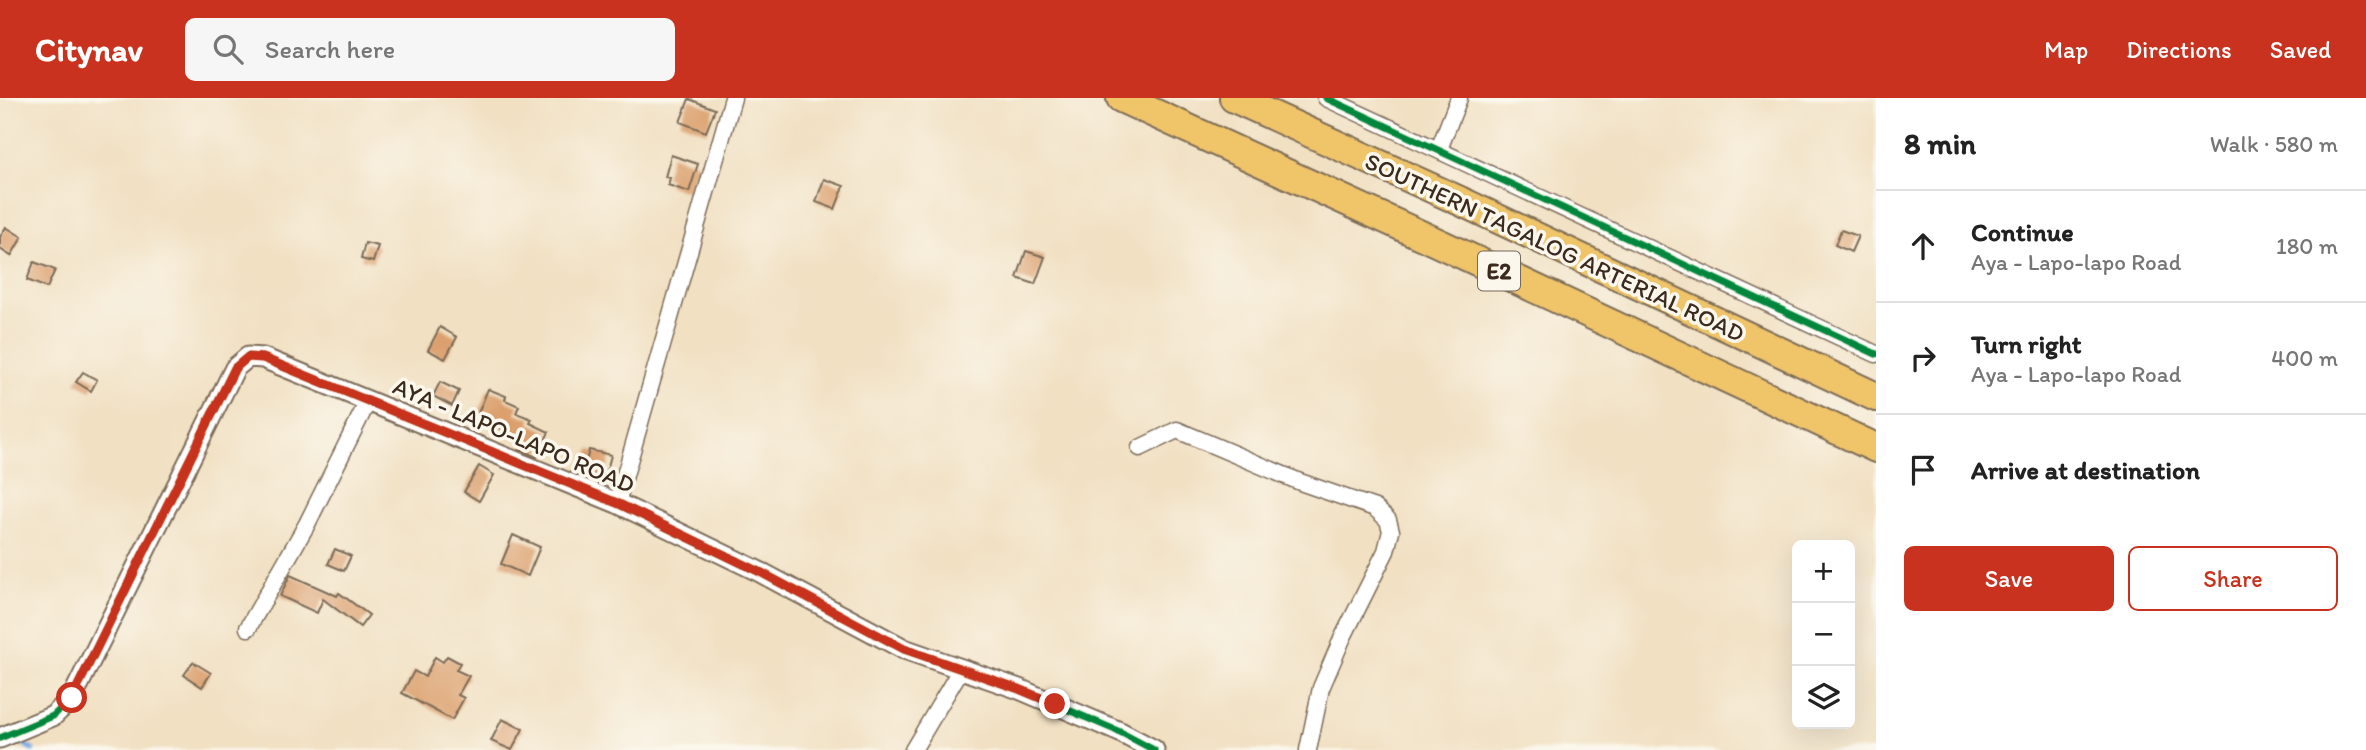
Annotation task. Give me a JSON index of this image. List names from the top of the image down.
{
  "streets": {
    "highway": ["SOUTHERN TAGALOG ARTERIAL ROAD", "E2"],
    "street": ["AYA - LAPO-LAPO ROAD"]
  },
  "page": {
    "header": "Citynav",
    "search": "Search here",
    "nav": ["Map", "Directions", "Saved"],
    "heading": ["8 min", "Walk · 580 m"],
    "list": [
      ["Continue", "Aya - Lapo-lapo Road", "180 m"],
      ["Turn right", "Aya - Lapo-lapo Road", "400 m"],
      "Arrive at destination"
    ],
    "buttons": ["Save", "Share"],
    "map_buttons": ["+", "−"]
  }
}
